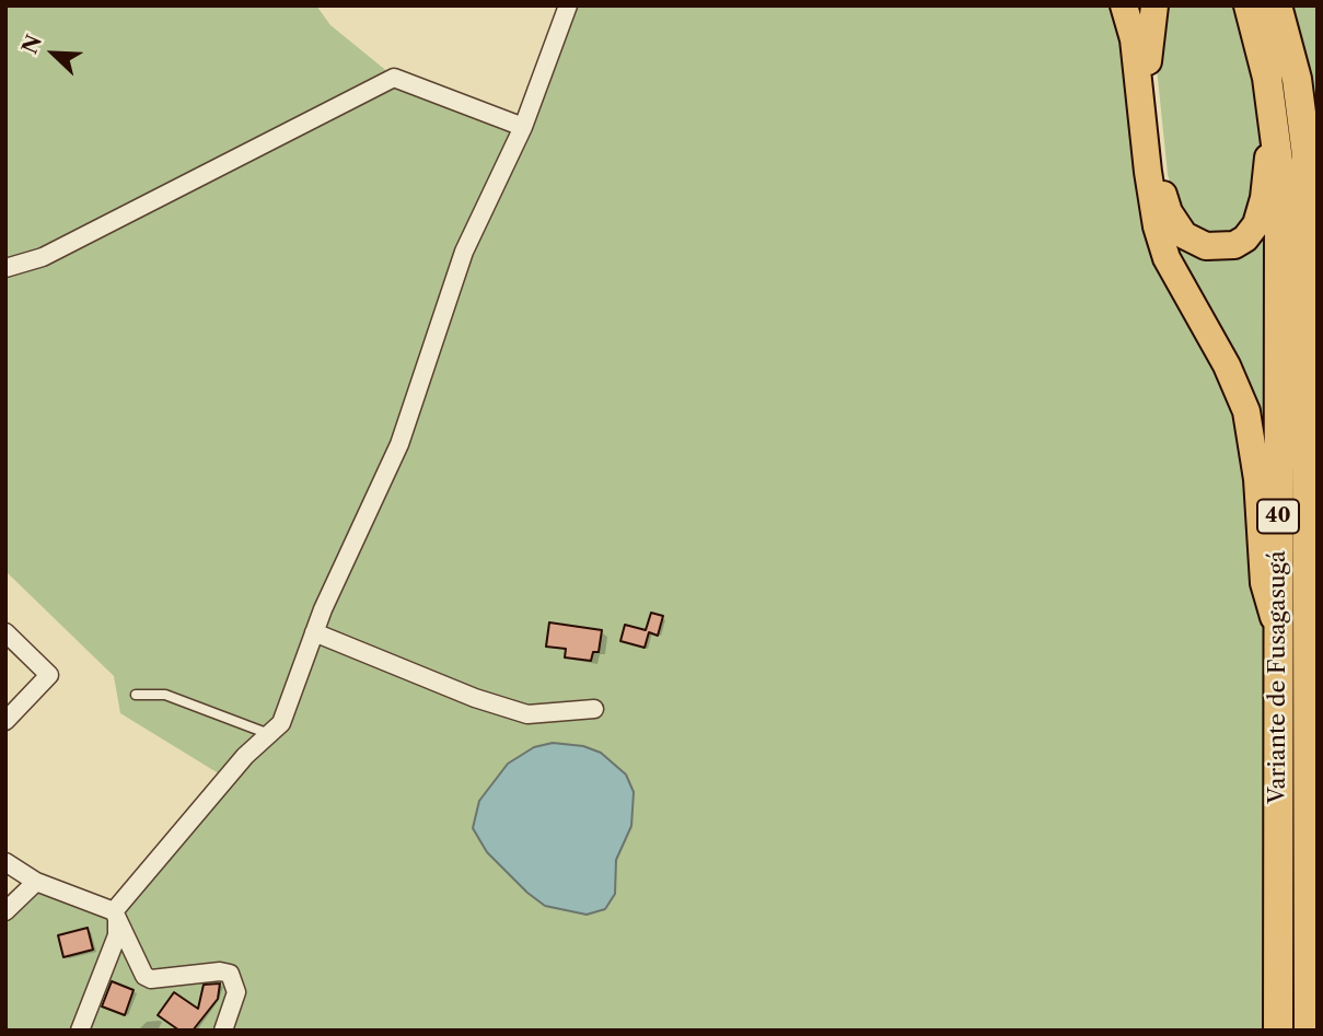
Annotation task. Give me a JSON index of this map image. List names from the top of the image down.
{
  "streets": {
    "highway": ["40", "Variante de Fusagasugá"]
  },
  "crossings": [
    ["40", "Variante de Fusagasugá"]
  ],
  "north": "top left"
}
